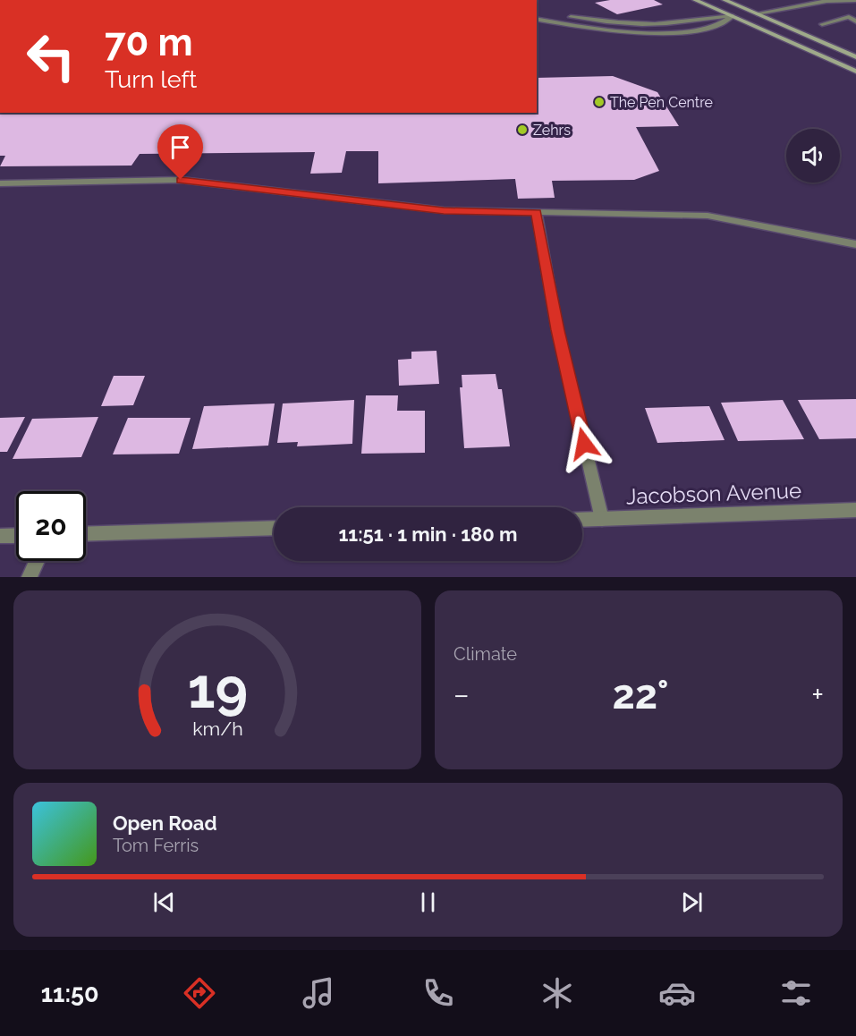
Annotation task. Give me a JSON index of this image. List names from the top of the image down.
{
  "streets": {
    "street": ["Jacobson Avenue"]
  },
  "places": ["The Pen Centre", "Zehrs"],
  "page": {
    "turn": ["70 m", "Turn left"],
    "limit": "20",
    "trip": "11:51 · 1 min · 180 m",
    "tile": "Climate",
    "heat": ["−", "22°", "+"],
    "song": ["Open Road", "Tom Ferris"],
    "tabs": "11:50",
    "gauge": ["19", "km/h"]
  }
}
